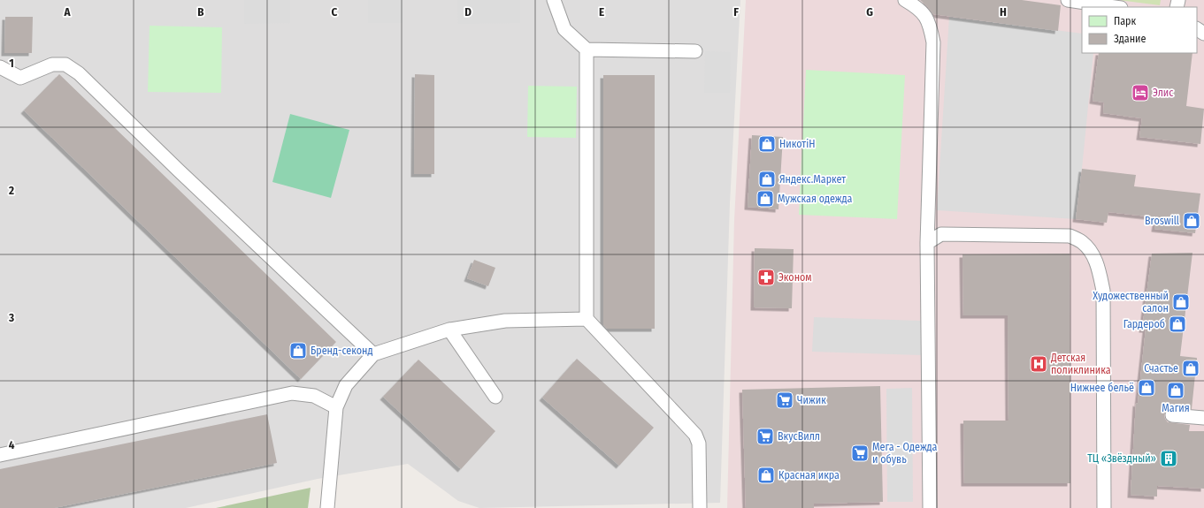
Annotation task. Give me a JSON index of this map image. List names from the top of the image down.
{
  "places": {
    "hotel": ["Элис"],
    "shop": [
      "НикотiН",
      "Яндекс.Маркет",
      "Мужская одежда",
      "Broswill",
      "Художественный салон",
      "Гардероб",
      "Бренд-секонд",
      "Счастье",
      "Нижнее бельё",
      "Магия",
      "Красная икра"
    ],
    "pharmacy": ["Эконом"],
    "hospital": ["Детская поликлиника"],
    "supermarket": ["Чижик", "ВкусВилл", "Мега - Одежда и обувь"],
    "building": ["ТЦ «Звёздный»"]
  },
  "legend": ["Парк", "Здание"],
  "grid": {
    "columns": [
      "A",
      "B",
      "C",
      "D",
      "E",
      "F",
      "G",
      "H"
    ],
    "rows": [
      "1",
      "2",
      "3",
      "4"
    ]
  }
}
